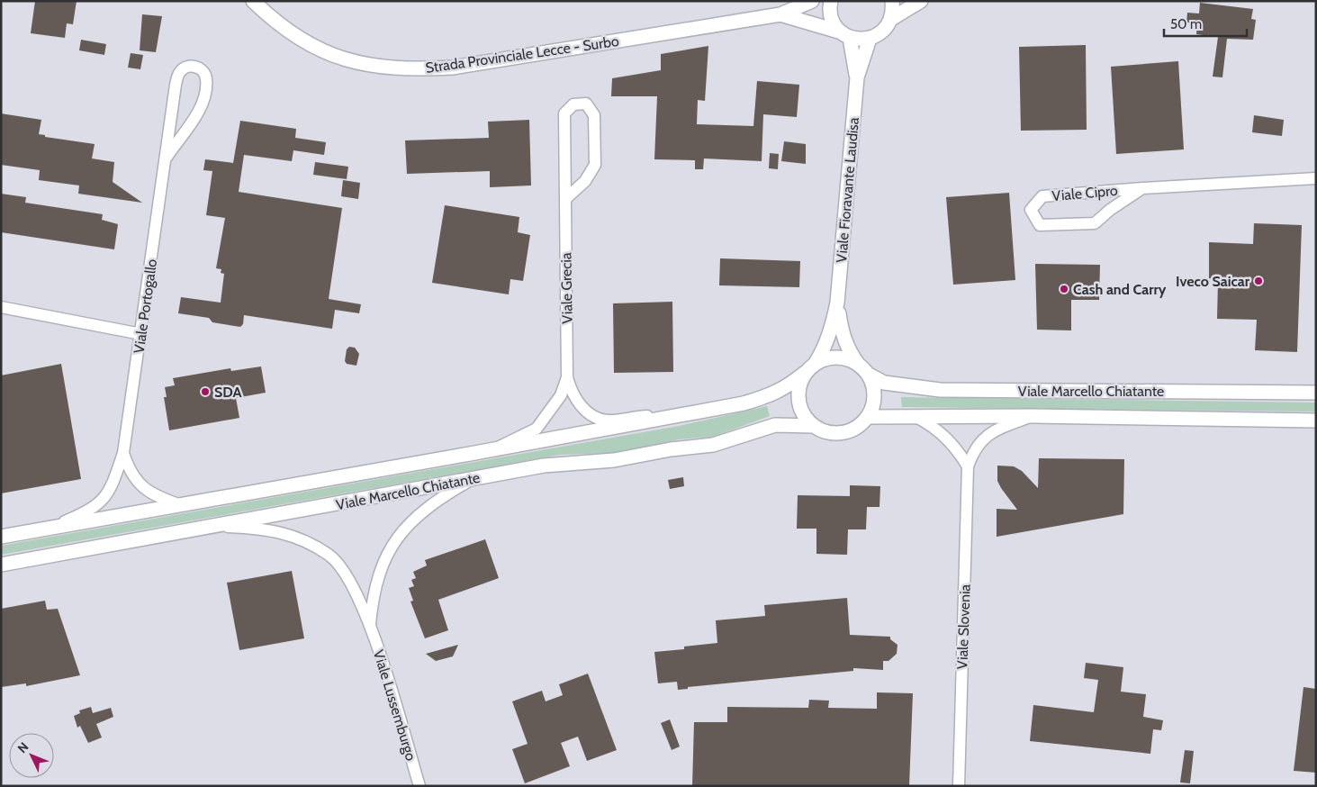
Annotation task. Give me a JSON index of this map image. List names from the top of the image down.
{
  "streets": {
    "street": [
      "Strada Provinciale Lecce - Surbo",
      "Viale Fioravante Laudisa",
      "Viale Cipro",
      "Viale Grecia",
      "Viale Portogallo",
      "Viale Marcello Chiatante",
      "Viale Slovenia",
      "Viale Lussemburgo"
    ]
  },
  "crossings": [
    ["Strada Provinciale Lecce - Surbo", "Viale Fioravante Laudisa"],
    ["Viale Fioravante Laudisa", "Viale Marcello Chiatante"],
    ["Viale Grecia", "Viale Marcello Chiatante"],
    ["Viale Portogallo", "Viale Marcello Chiatante"],
    ["Viale Marcello Chiatante", "Viale Slovenia"],
    ["Viale Marcello Chiatante", "Viale Lussemburgo"]
  ],
  "places": ["Iveco Saicar", "Cash and Carry", "SDA"],
  "scale_bar": "50 m",
  "north": "top left"
}
